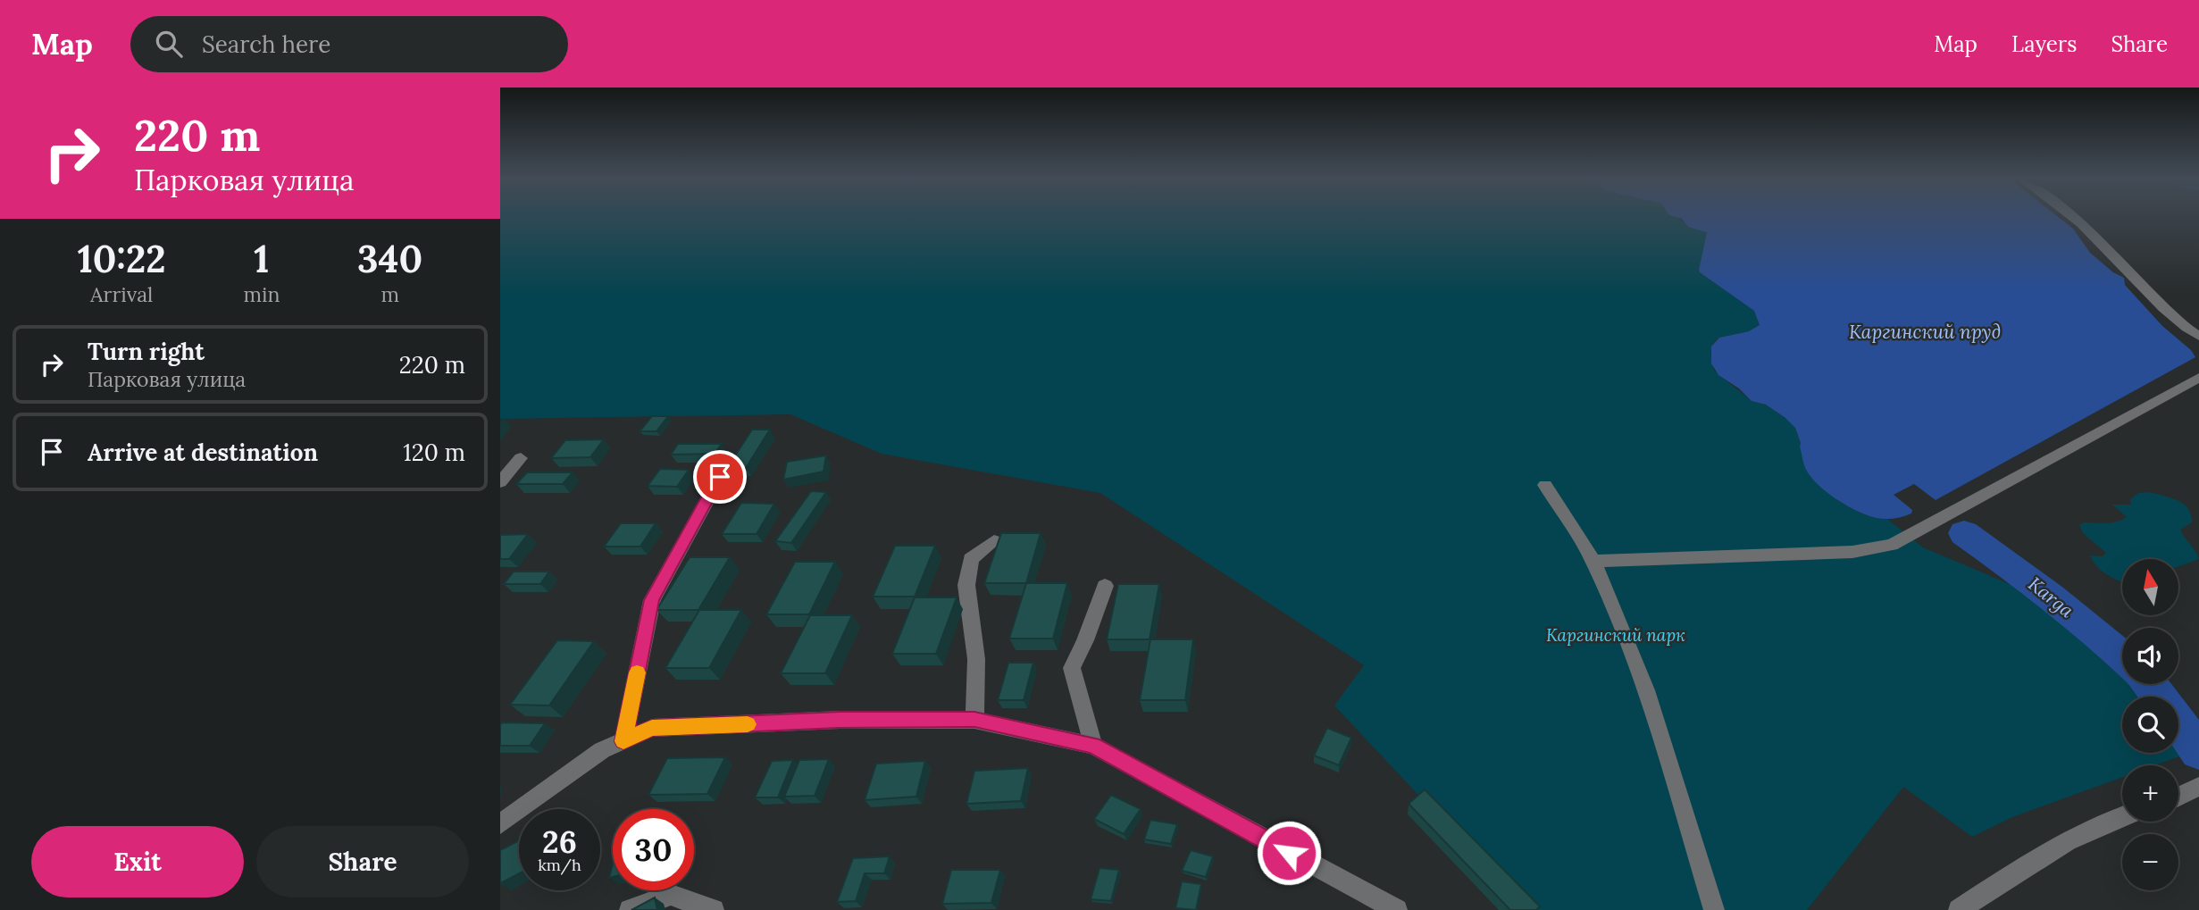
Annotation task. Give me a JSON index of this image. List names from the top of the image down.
{
  "water": ["Каргинский пруд", "Karga"],
  "parks": ["Каргинский парк"],
  "north": "top",
  "page": {
    "header": "Map",
    "search": "Search here",
    "nav": ["Map", "Layers", "Share"],
    "turn": ["220 m", "Парковая улица"],
    "eta": [
      "10:22",
      "Arrival",
      "1",
      "min",
      "340",
      "m"
    ],
    "list": [
      {
        "name": "Turn right",
        "note": "Парковая улица",
        "value": "220 m"
      },
      {
        "name": "Arrive at destination",
        "value": "120 m"
      }
    ],
    "map_buttons": ["+", "−"],
    "speed": "26 km/h",
    "limit": "30",
    "buttons": ["Exit", "Share"]
  }
}
